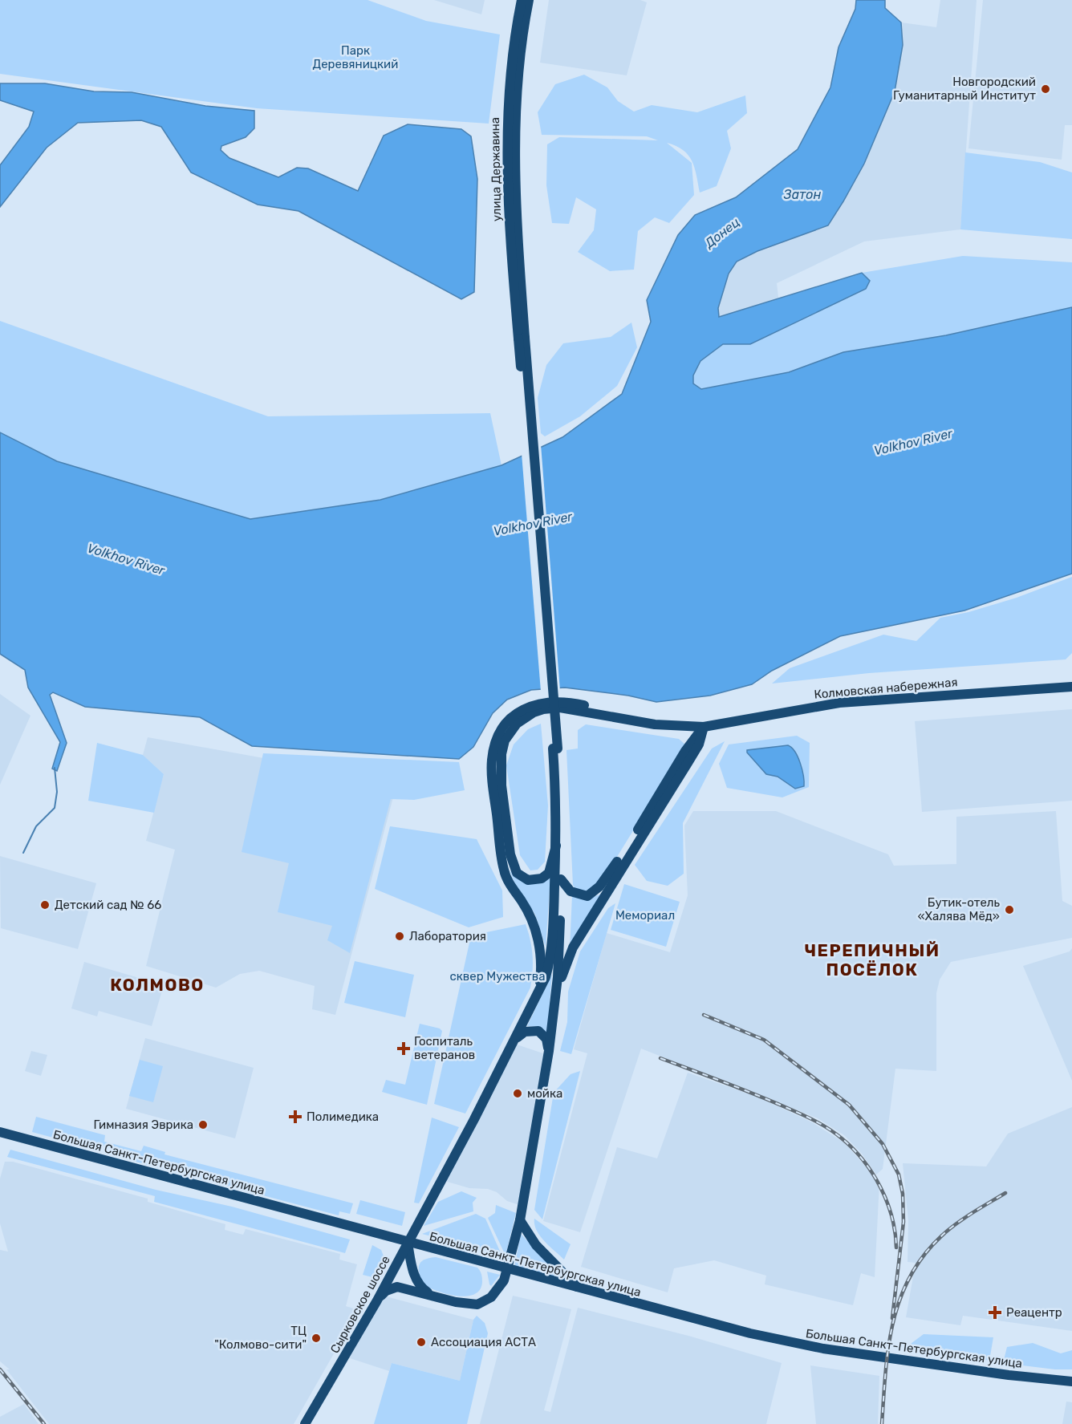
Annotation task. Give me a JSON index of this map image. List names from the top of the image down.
{
  "streets": {
    "main road": [
      "улица Державина",
      "Колмовская набережная",
      "Большая Санкт-Петербургская улица",
      "Сырковское шоссе"
    ]
  },
  "crossings": [
    ["Колмовская набережная", "Сырковское шоссе"],
    ["Большая Санкт-Петербургская улица", "Сырковское шоссе"]
  ],
  "districts": ["ЧЕРЕПИЧНЫЙ ПОСЁЛОК", "КОЛМОВО"],
  "water": ["Затон", "Донец", "Volkhov River"],
  "parks": ["Парк Деревяницкий", "Мемориал", "сквер Мужества"],
  "places": {
    "other": [
      "Новгородский Гуманитарный Институт",
      "Детский сад № 66",
      "Бутик-отель «Халява Мёд»",
      "Лаборатория",
      "мойка",
      "Гимназия Эврика",
      "ТЦ \"Колмово-сити\"",
      "Ассоциация АСТА"
    ],
    "health": ["Госпиталь ветеранов", "Полимедика", "Реацентр"]
  }
}
